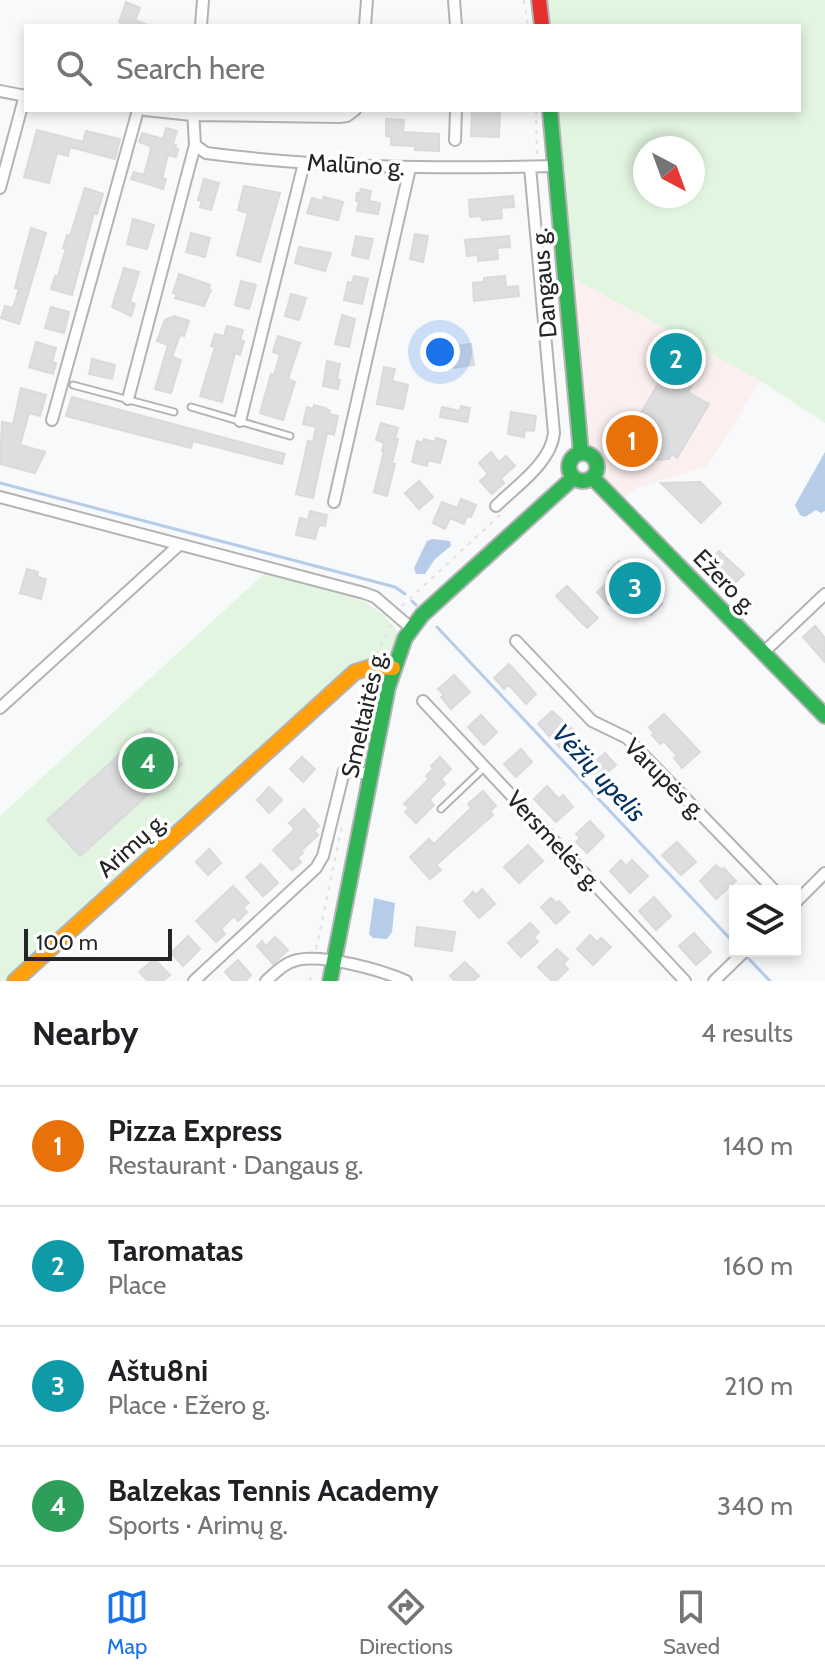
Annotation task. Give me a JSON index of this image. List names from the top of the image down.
{
  "streets": {
    "main road": [
      "Dangaus g.",
      "Ežero g.",
      "Smeltaitės g.",
      "Arimų g."
    ],
    "street": ["Malūno g.", "Varupės g.", "Versmelės g."]
  },
  "crossings": [
    ["Malūno g.", "Dangaus g."],
    ["Dangaus g.", "Ežero g."],
    ["Dangaus g.", "Smeltaitės g."],
    ["Ežero g.", "Smeltaitės g."]
  ],
  "water": ["Vėžių upelis"],
  "scale_bar": "100 m",
  "north": "bottom right",
  "page": {
    "search": "Search here",
    "pins": [
      "2",
      "1",
      "3",
      "4"
    ],
    "scale": "100 m",
    "heading": ["Nearby", "4 results"],
    "list": [
      {
        "mark": "1",
        "name": "Pizza Express",
        "note": "Restaurant · Dangaus g.",
        "value": "140 m"
      },
      {
        "mark": "2",
        "name": "Taromatas",
        "note": "Place",
        "value": "160 m"
      },
      {
        "mark": "3",
        "name": "Aštu8ni",
        "note": "Place · Ežero g.",
        "value": "210 m"
      },
      {
        "mark": "4",
        "name": "Balzekas Tennis Academy",
        "note": "Sports · Arimų g.",
        "value": "340 m"
      }
    ],
    "nav": ["Map", "Directions", "Saved"]
  }
}
